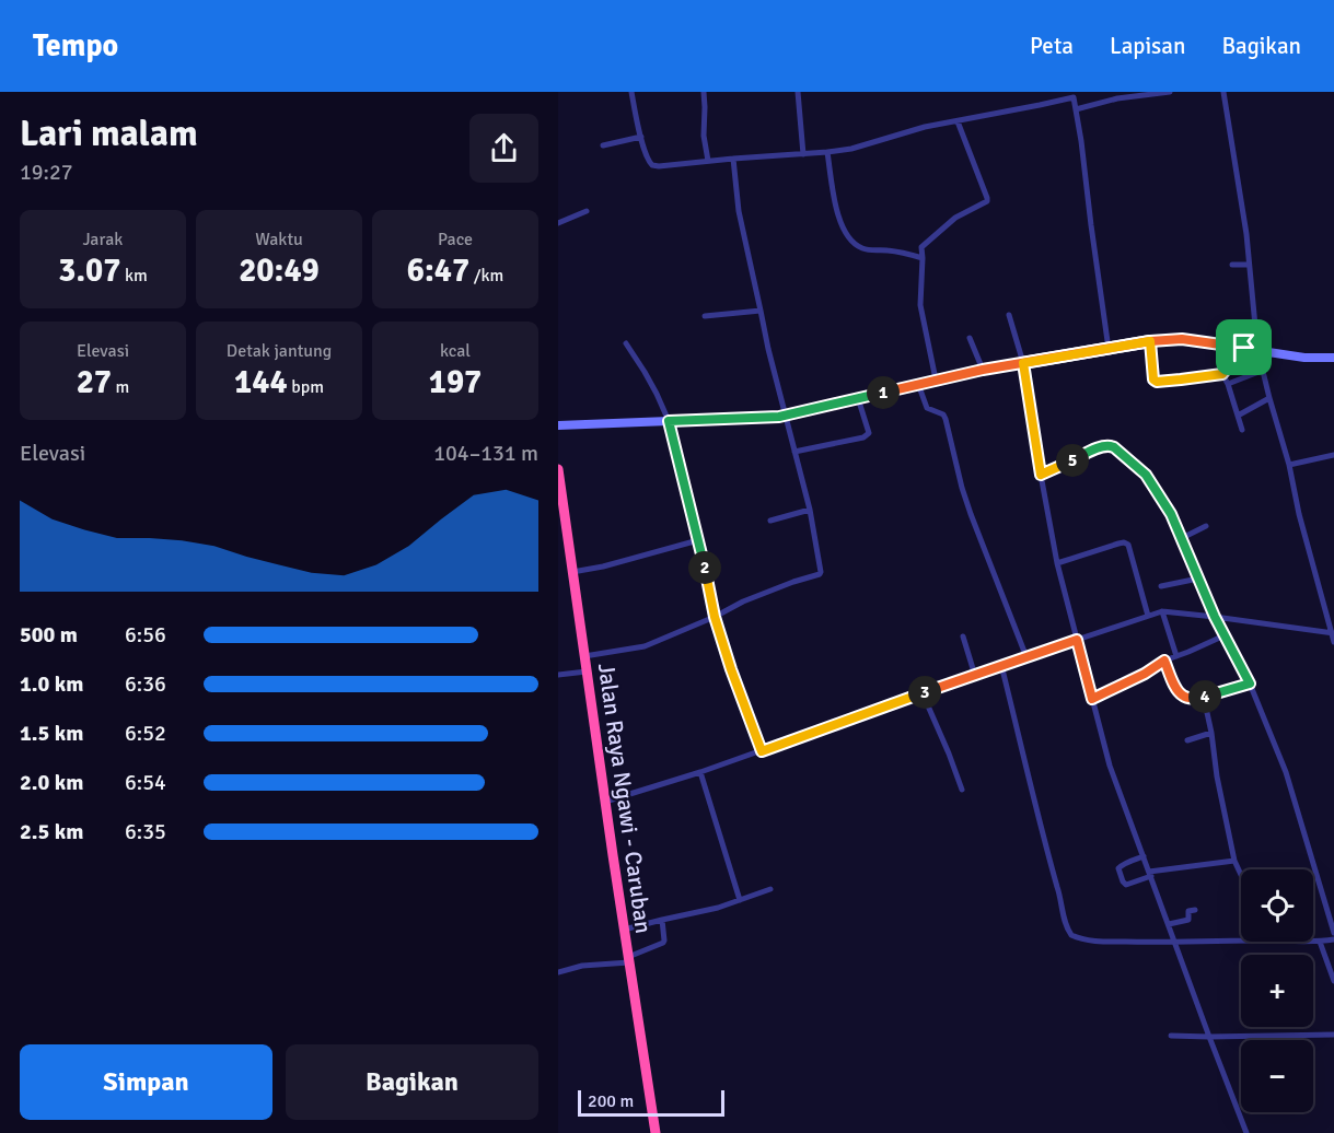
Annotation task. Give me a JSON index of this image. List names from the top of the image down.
{
  "streets": {
    "highway": ["Jalan Raya Ngawi - Caruban"]
  },
  "scale_bar": "200 m",
  "page": {
    "header": "Tempo",
    "nav": ["Peta", "Lapisan", "Bagikan"],
    "heading": ["Lari malam", "19:27"],
    "stats": [
      ["Jarak", "3.07 km"],
      ["Waktu", "20:49"],
      ["Pace", "6:47 /km"],
      ["Elevasi", "27 m"],
      ["Detak jantung", "144 bpm"],
      ["kcal", "197"]
    ],
    "pins": [
      "1",
      "5",
      "2",
      "3",
      "4"
    ],
    "chart": ["Elevasi", "104–131 m"],
    "list": [
      {
        "name": "500 m",
        "note": "6:56"
      },
      {
        "name": "1.0 km",
        "note": "6:36"
      },
      {
        "name": "1.5 km",
        "note": "6:52"
      },
      {
        "name": "2.0 km",
        "note": "6:54"
      },
      {
        "name": "2.5 km",
        "note": "6:35"
      }
    ],
    "map_buttons": ["+", "−"],
    "buttons": ["Simpan", "Bagikan"],
    "scale": "200 m"
  }
}
